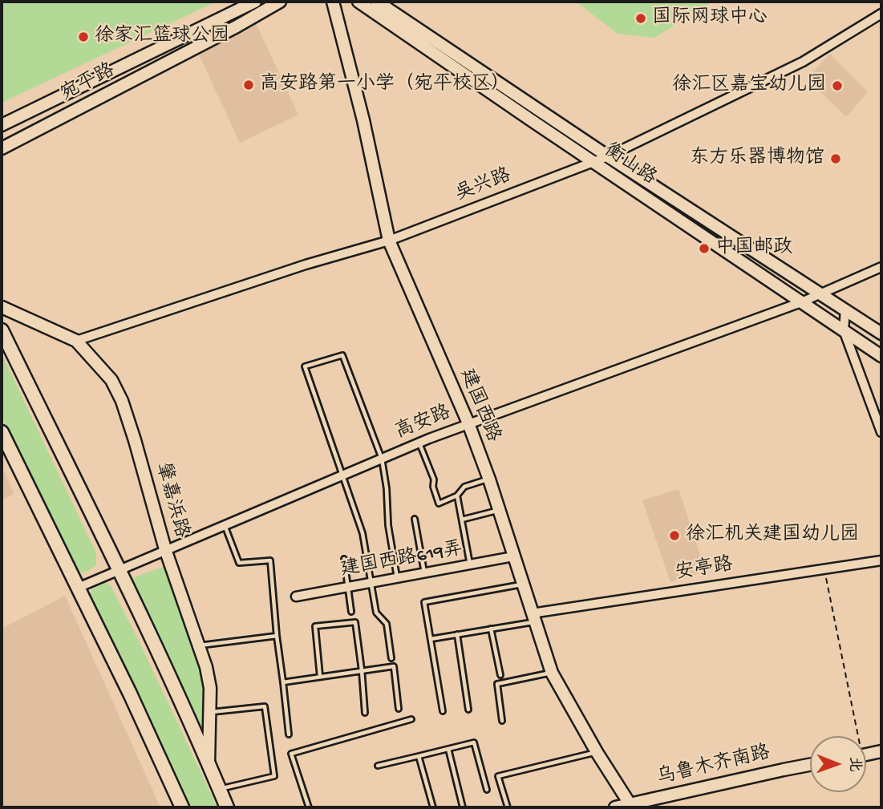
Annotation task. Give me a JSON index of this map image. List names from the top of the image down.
{
  "streets": {
    "main road": [
      "宛平路",
      "衡山路",
      "建国西路",
      "肇嘉浜路",
      "乌鲁木齐南路"
    ],
    "street": [
      "吴兴路",
      "高安路",
      "建国西路619弄",
      "安亭路"
    ]
  },
  "crossings": [
    ["衡山路", "吴兴路"],
    ["衡山路", "高安路"],
    ["吴兴路", "建国西路"],
    ["吴兴路", "肇嘉浜路"],
    ["建国西路", "高安路"],
    ["建国西路", "建国西路619弄"],
    ["建国西路", "安亭路"],
    ["建国西路", "乌鲁木齐南路"],
    ["高安路", "肇嘉浜路"]
  ],
  "places": [
    "国际网球中心",
    "徐家汇篮球公园",
    "高安路第一小学（宛平校区）",
    "徐汇区嘉宝幼儿园",
    "东方乐器博物馆",
    "中国邮政",
    "徐汇机关建国幼儿园"
  ],
  "north": "right"
}
